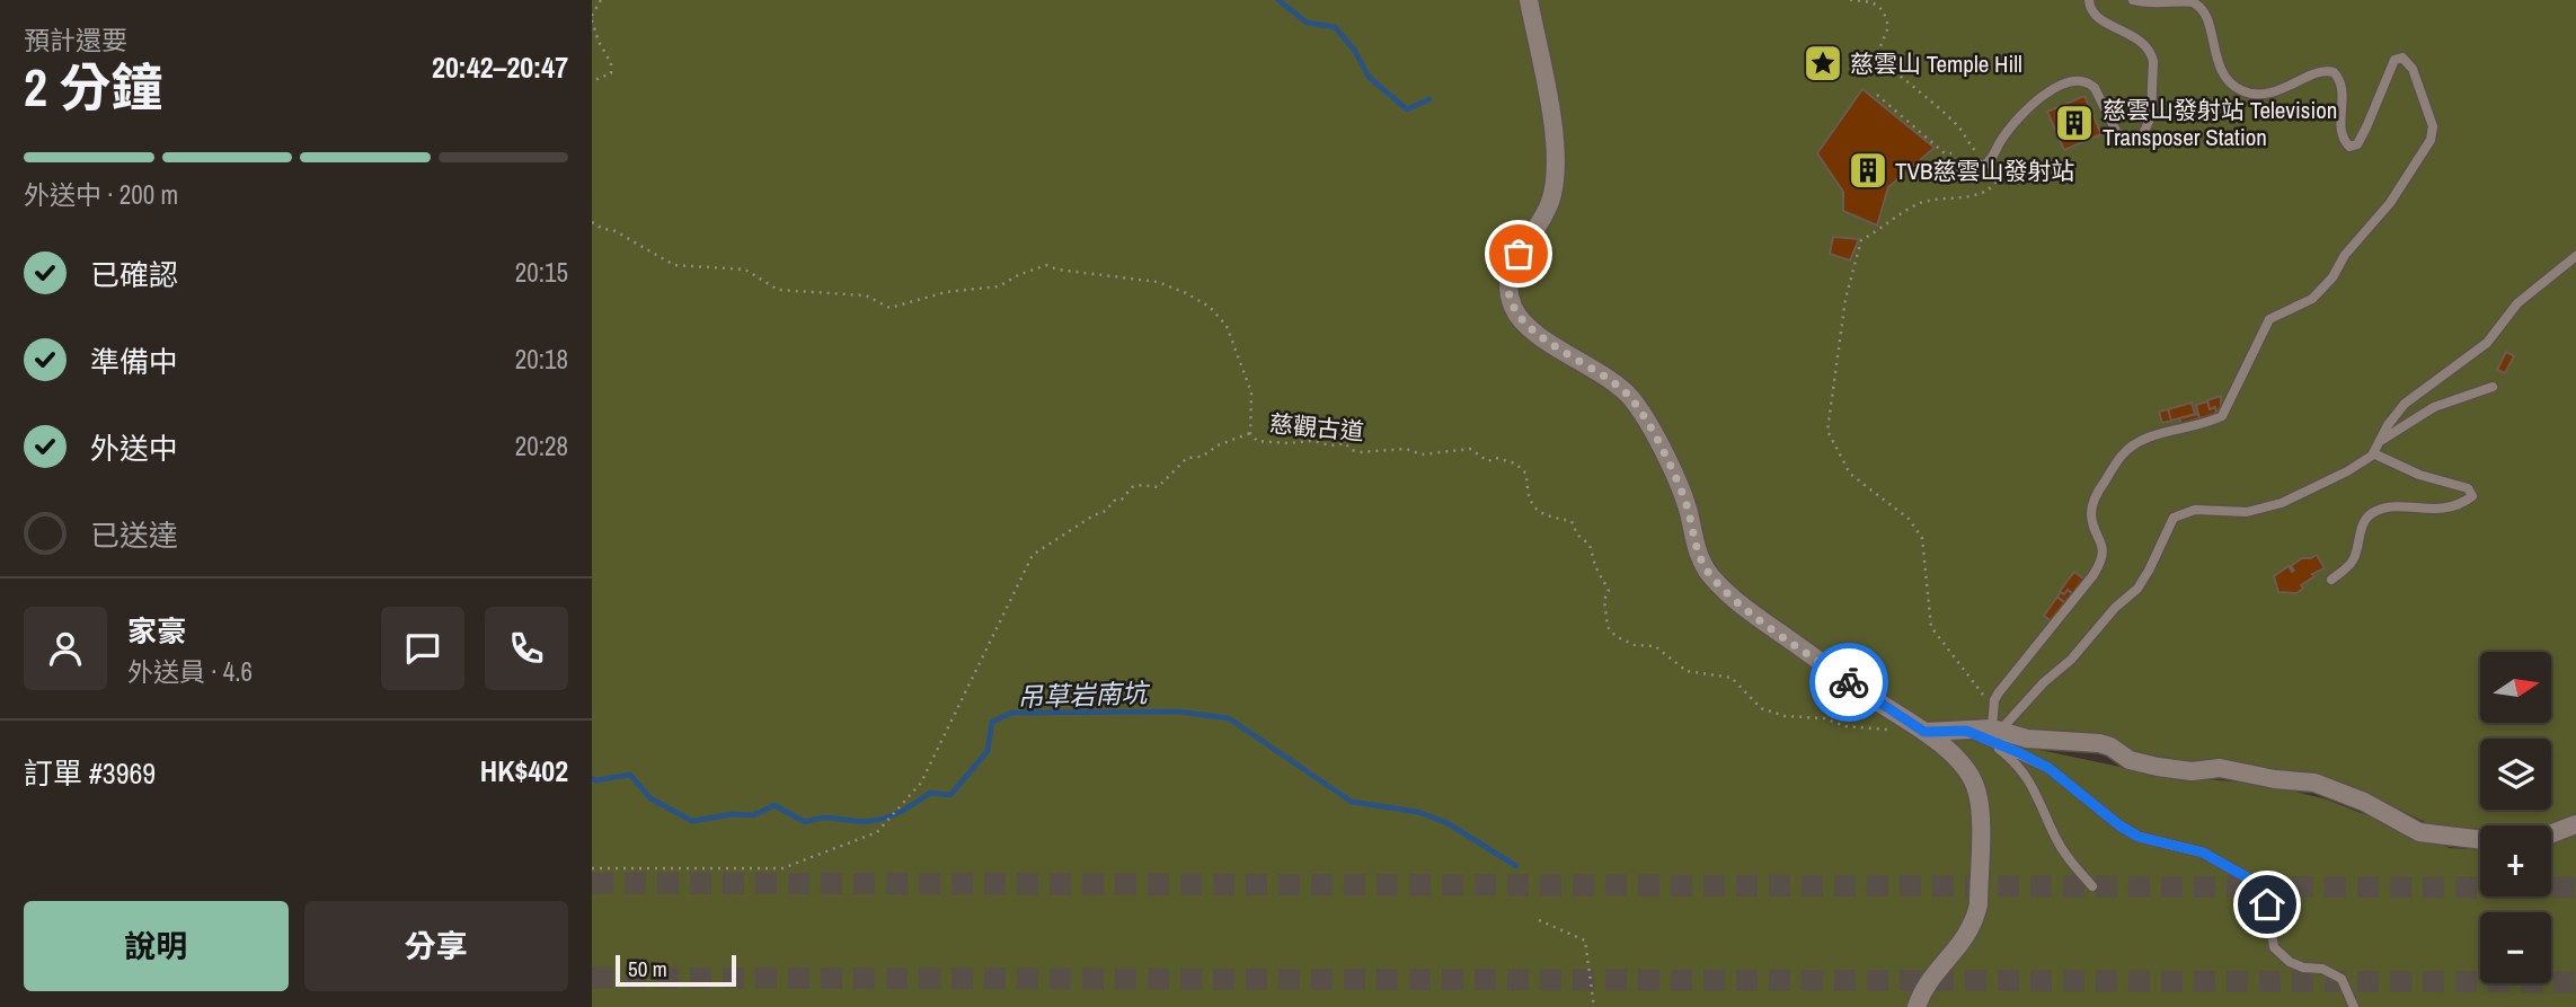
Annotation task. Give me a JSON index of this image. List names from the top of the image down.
{
  "streets": {
    "path": ["慈觀古道"]
  },
  "water": ["吊草岩南坑"],
  "places": {
    "place": ["慈雲山 Temple Hill"],
    "building": ["慈雲山發射站 Television Transposer Station", "TVB慈雲山發射站"]
  },
  "scale_bar": "50 m",
  "north": "right",
  "page": {
    "heading": ["2 分鐘", "預計還要", "20:42–20:47"],
    "panel": [
      "家豪",
      "外送員 · 4.6",
      "訂單 #3969",
      "HK$402"
    ],
    "bar": "外送中 · 200 m",
    "list": [
      ["已確認", "20:15"],
      ["準備中", "20:18"],
      ["外送中", "20:28"],
      "已送達"
    ],
    "map_buttons": ["+", "−"],
    "buttons": ["說明", "分享"],
    "scale": "50 m"
  }
}
